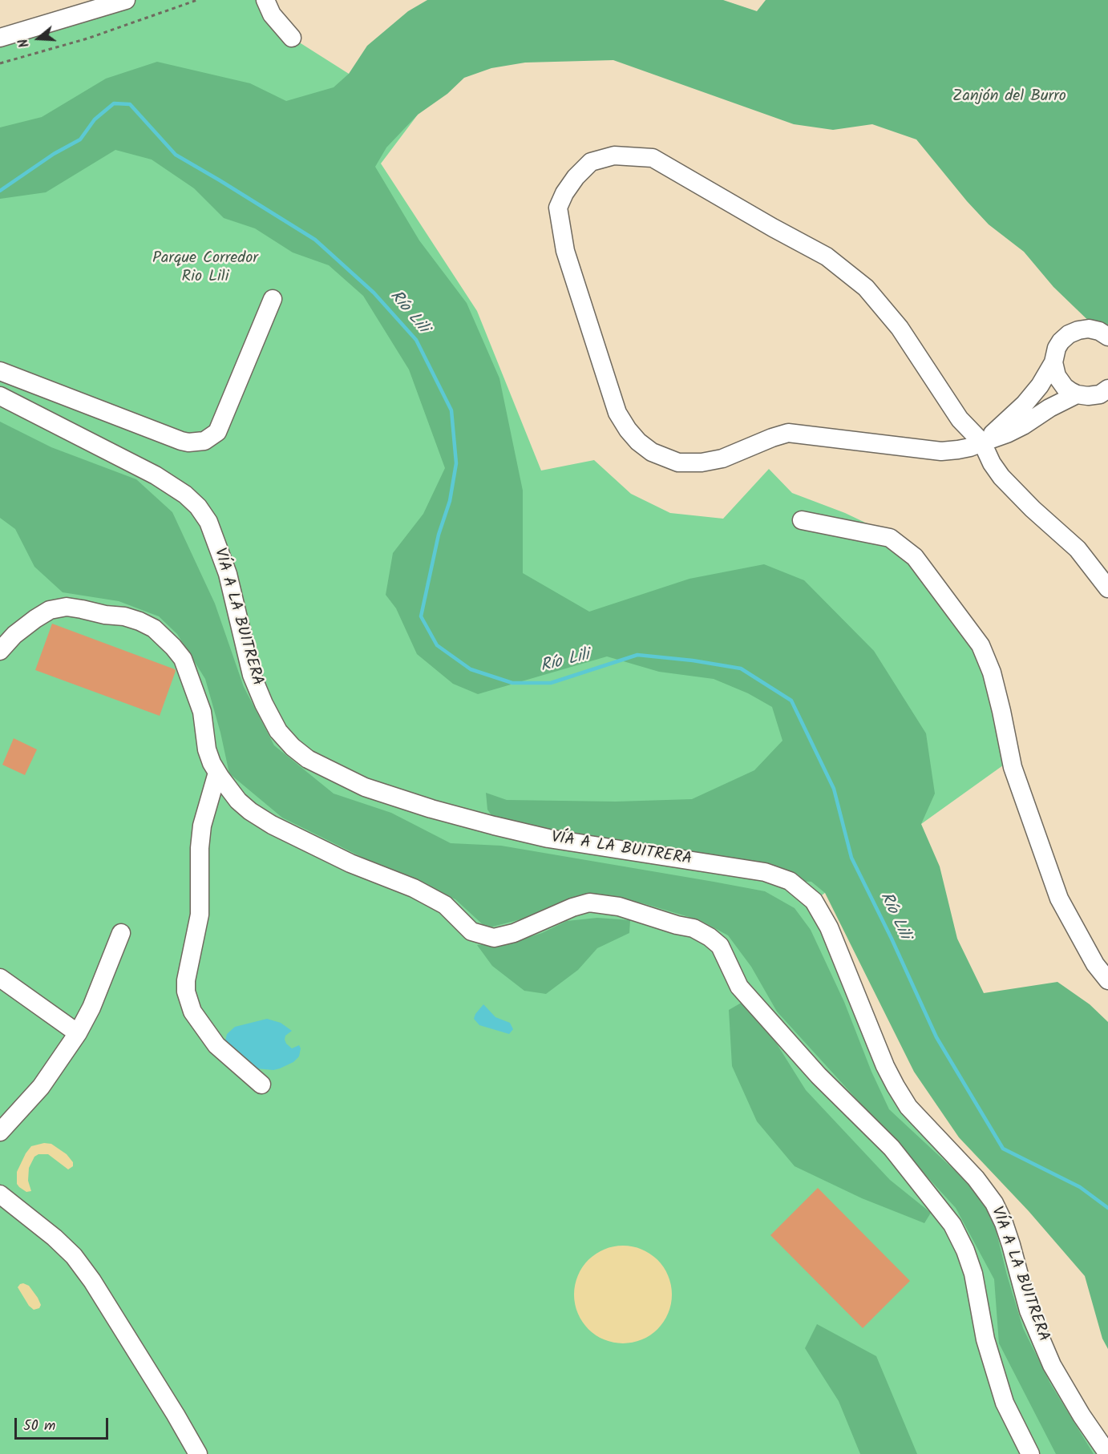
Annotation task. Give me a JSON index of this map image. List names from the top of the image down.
{
  "streets": {
    "street": ["VÍA A LA BUITRERA"]
  },
  "water": ["Río Lili"],
  "parks": ["Zanjón del Burro", "Parque Corredor Rio Lili"],
  "scale_bar": "50 m",
  "north": "left"
}
